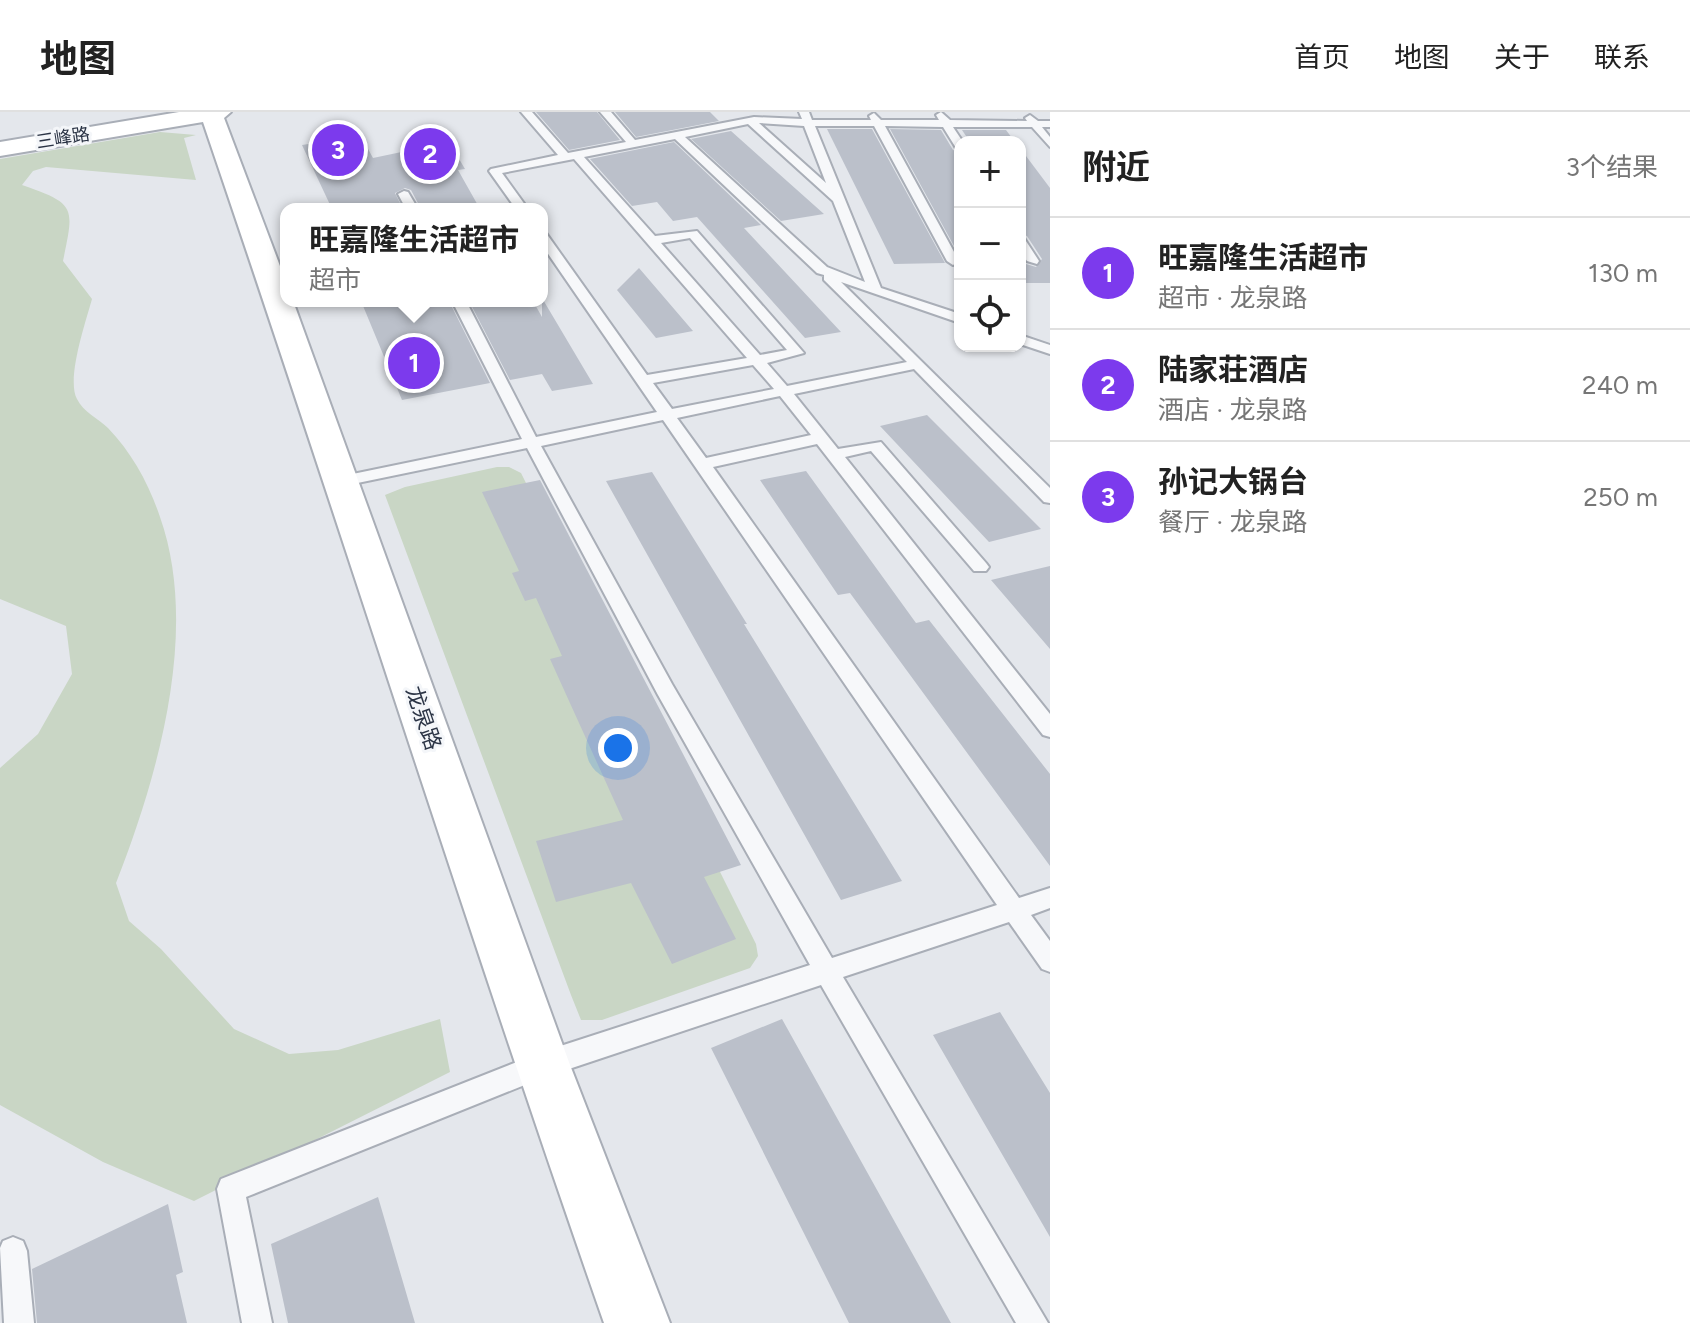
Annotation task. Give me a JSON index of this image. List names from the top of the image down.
{
  "streets": {
    "street": ["三峰路", "龙泉路"]
  },
  "crossings": [
    ["三峰路", "龙泉路"]
  ],
  "page": {
    "header": "地图",
    "nav": [
      "首页",
      "地图",
      "关于",
      "联系"
    ],
    "heading": ["附近", "3个结果"],
    "pins": ["3", "2", "1"],
    "map_buttons": ["+", "−"],
    "popup": ["旺嘉隆生活超市", "超市"],
    "list": [
      {
        "mark": "1",
        "name": "旺嘉隆生活超市",
        "note": "超市 · 龙泉路",
        "value": "130 m"
      },
      {
        "mark": "2",
        "name": "陆家荘酒店",
        "note": "酒店 · 龙泉路",
        "value": "240 m"
      },
      {
        "mark": "3",
        "name": "孙记大锅台",
        "note": "餐厅 · 龙泉路",
        "value": "250 m"
      }
    ]
  }
}
